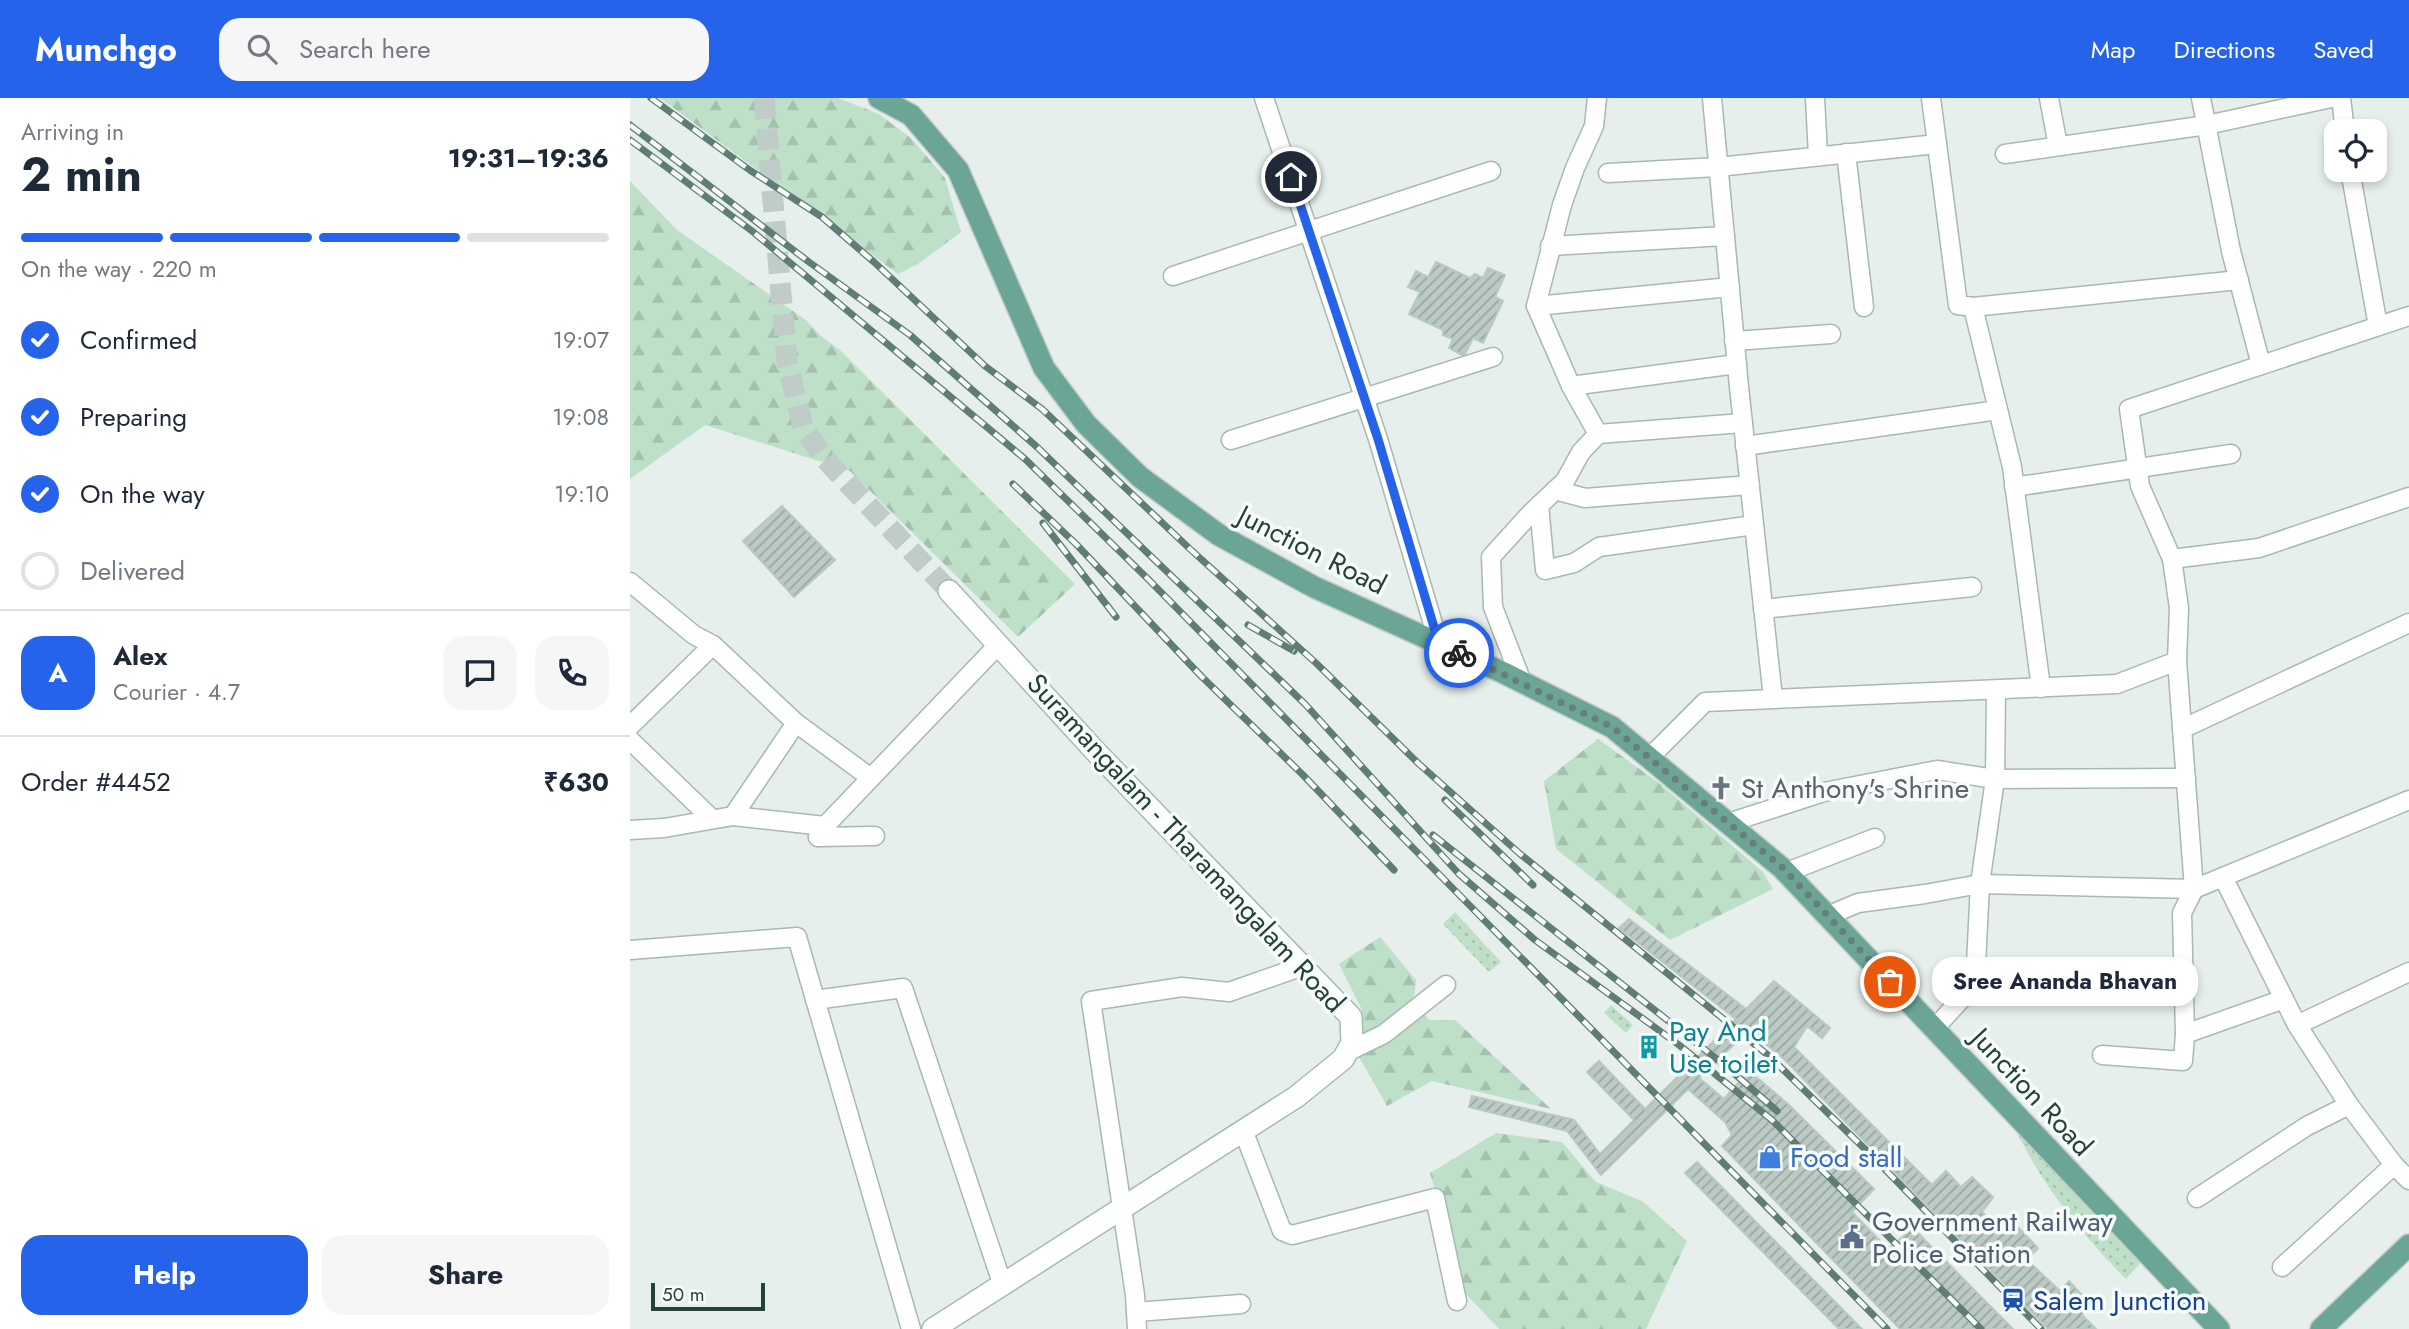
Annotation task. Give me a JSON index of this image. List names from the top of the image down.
{
  "streets": {
    "main road": ["Junction Road", "Suramangalam - Tharamangalam Road"]
  },
  "places": {
    "church": ["St Anthony's Shrine"],
    "other": ["Sree Ananda Bhavan"],
    "building": ["Pay And Use toilet"],
    "shop": ["Food stall"],
    "public building": ["Government Railway Police Station"],
    "station": ["Salem Junction"]
  },
  "scale_bar": "50 m",
  "page": {
    "header": "Munchgo",
    "search": "Search here",
    "nav": ["Map", "Directions", "Saved"],
    "heading": ["2 min", "Arriving in", "19:31–19:36"],
    "panel": [
      "Alex",
      "Courier · 4.7",
      "Order #4452",
      "₹630"
    ],
    "bar": "On the way · 220 m",
    "list": [
      ["Confirmed", "19:07"],
      ["Preparing", "19:08"],
      ["On the way", "19:10"],
      "Delivered"
    ],
    "round": "A",
    "bubble": "Sree Ananda Bhavan",
    "buttons": ["Help", "Share"],
    "scale": "50 m"
  }
}
